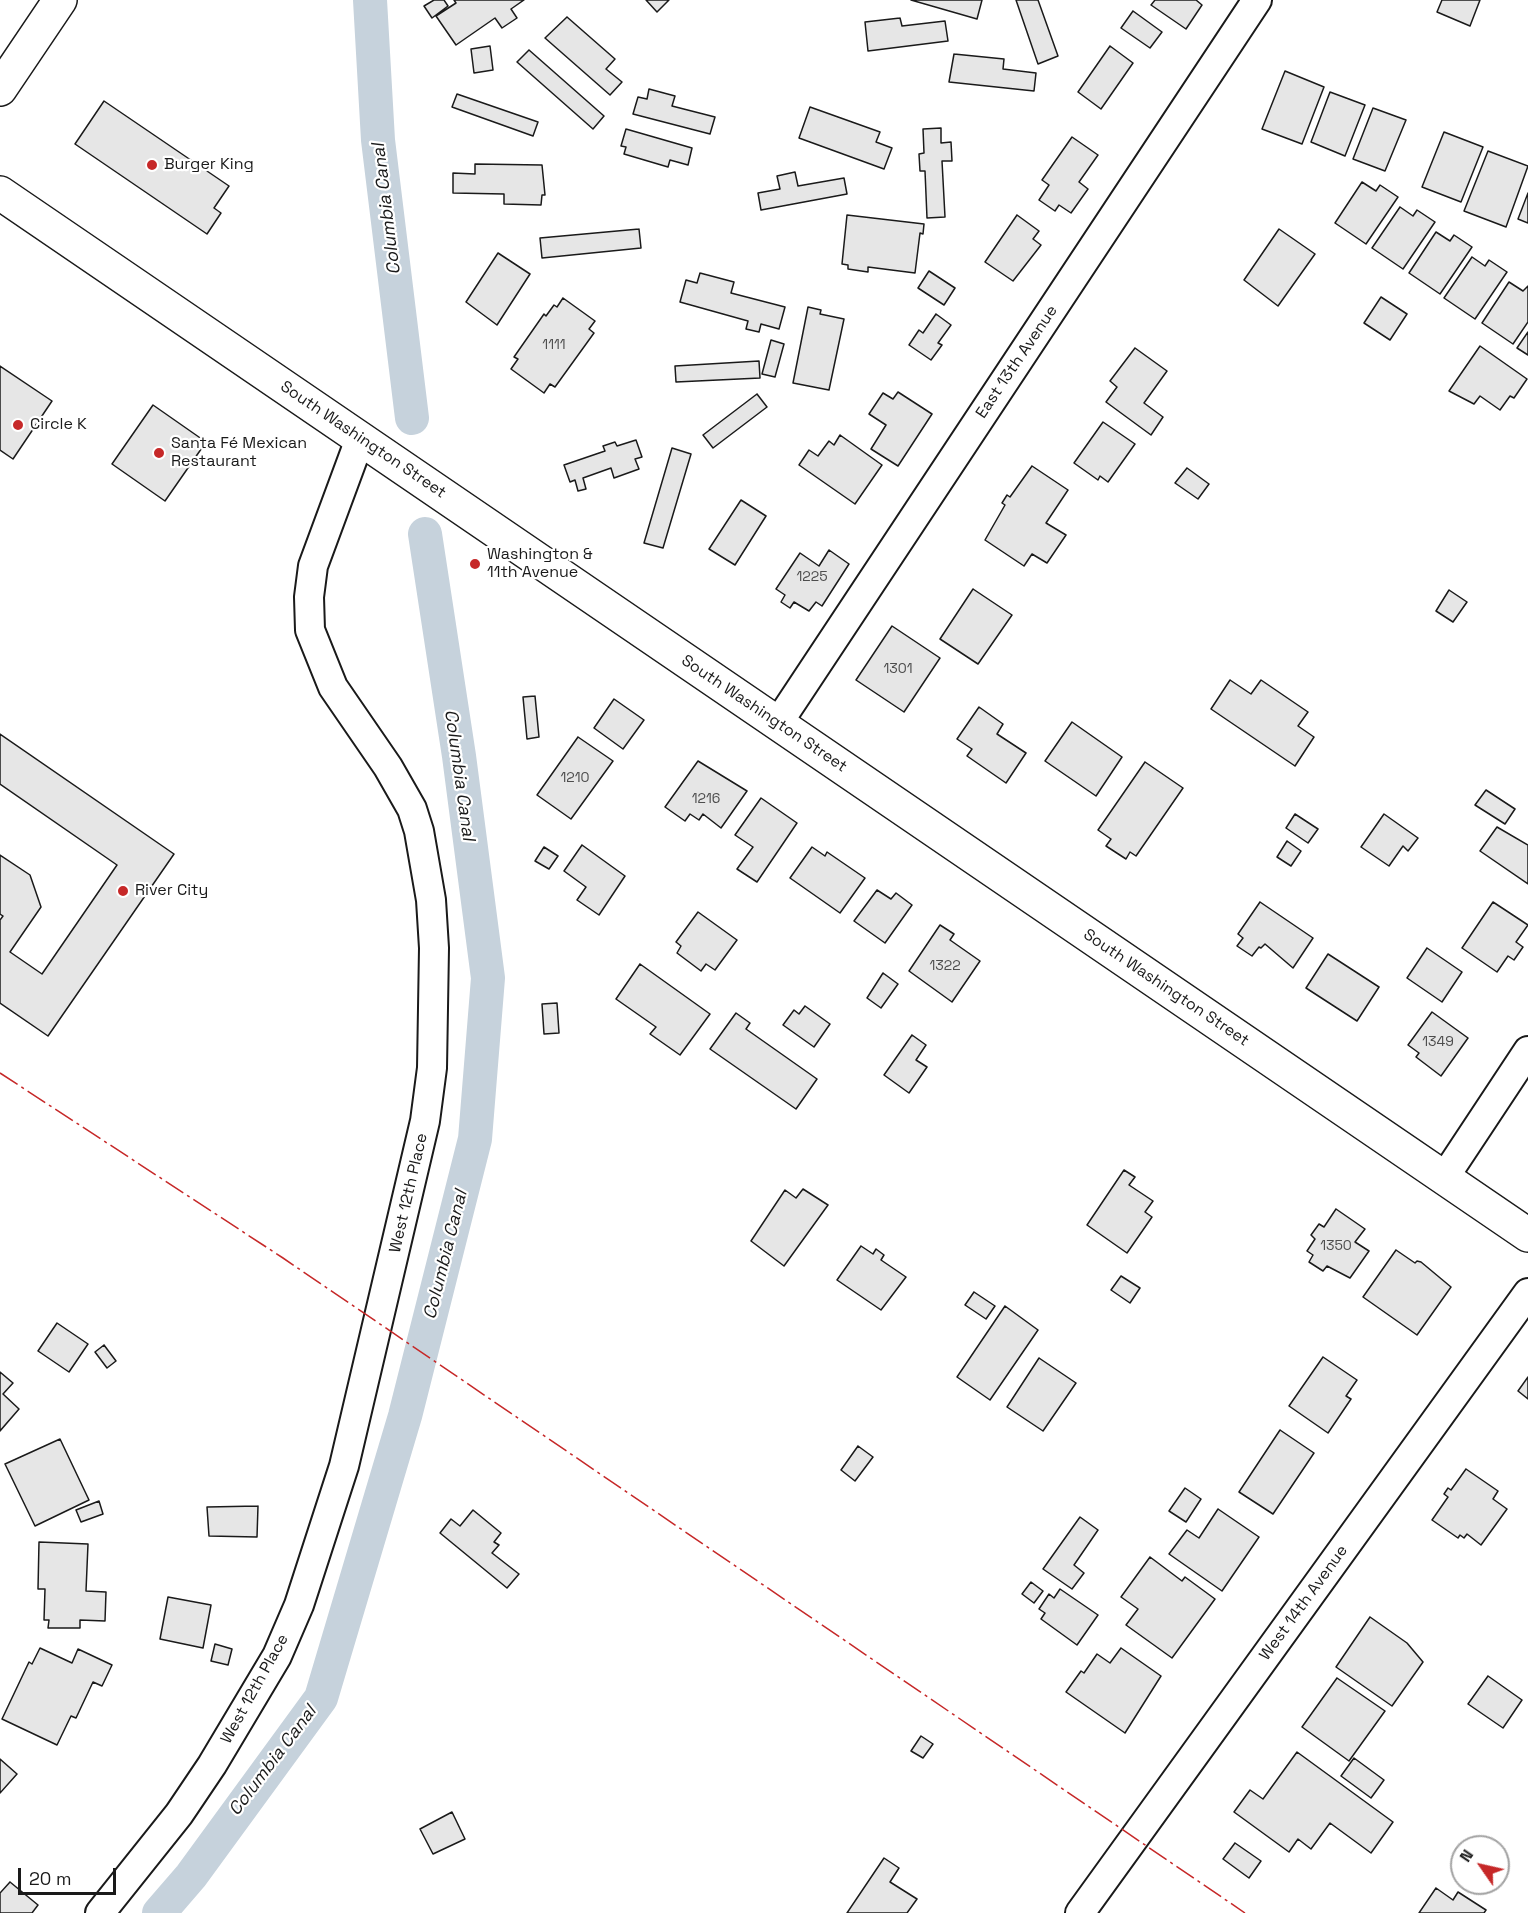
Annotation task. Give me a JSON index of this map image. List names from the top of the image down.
{
  "streets": {
    "main road": ["South Washington Street"],
    "street": ["East 13th Avenue", "West 12th Place", "West 14th Avenue"]
  },
  "crossings": [
    ["East 13th Avenue", "South Washington Street"],
    ["South Washington Street", "West 12th Place"]
  ],
  "water": ["Columbia Canal"],
  "places": [
    "Burger King",
    "Circle K",
    "Santa Fé Mexican Restaurant",
    "Washington & 11th Avenue",
    "River City"
  ],
  "house_numbers": [
    "1111",
    "1225",
    "1301",
    "1210",
    "1216",
    "1322",
    "1349",
    "1350"
  ],
  "scale_bar": "20 m",
  "north": "top left"
}
